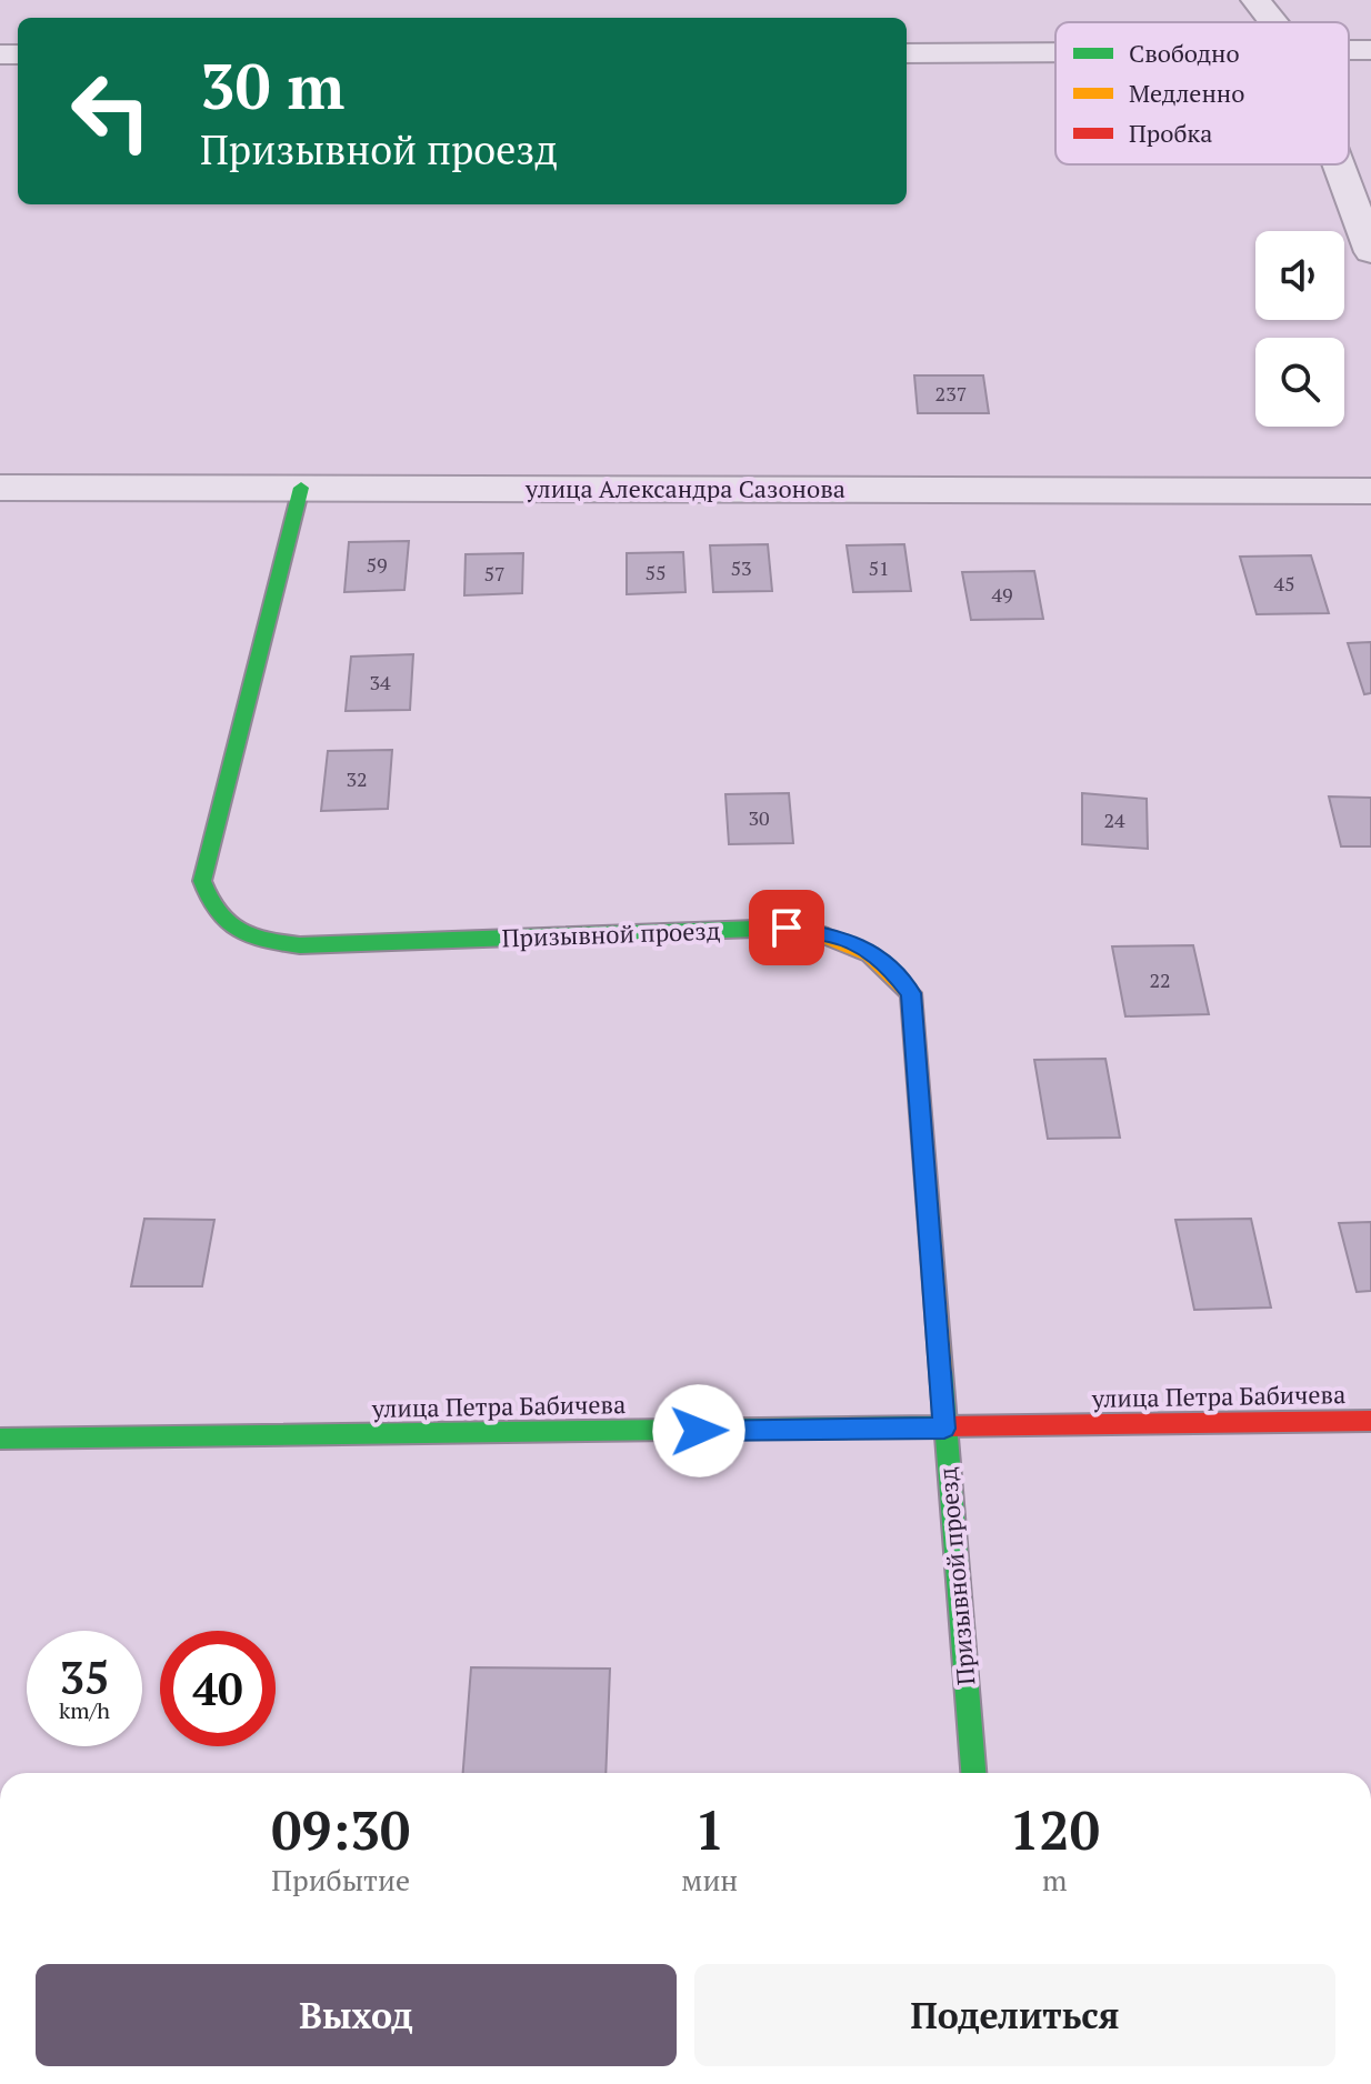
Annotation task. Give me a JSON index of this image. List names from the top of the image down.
{
  "streets": {
    "street": ["улица Александра Сазонова", "Призывной проезд", "улица Петра Бабичева"]
  },
  "crossings": [
    ["улица Александра Сазонова", "Призывной проезд"],
    ["Призывной проезд", "улица Петра Бабичева"]
  ],
  "house_numbers": [
    "237",
    "59",
    "53",
    "51",
    "55",
    "57",
    "45",
    "49",
    "34",
    "32",
    "30",
    "24",
    "22"
  ],
  "legend": ["Свободно", "Медленно", "Пробка"],
  "page": {
    "turn": ["30 m", "Призывной проезд"],
    "speed": "35 km/h",
    "limit": "40",
    "eta": [
      "09:30",
      "Прибытие",
      "1",
      "мин",
      "120",
      "m"
    ],
    "buttons": ["Выход", "Поделиться"]
  }
}
